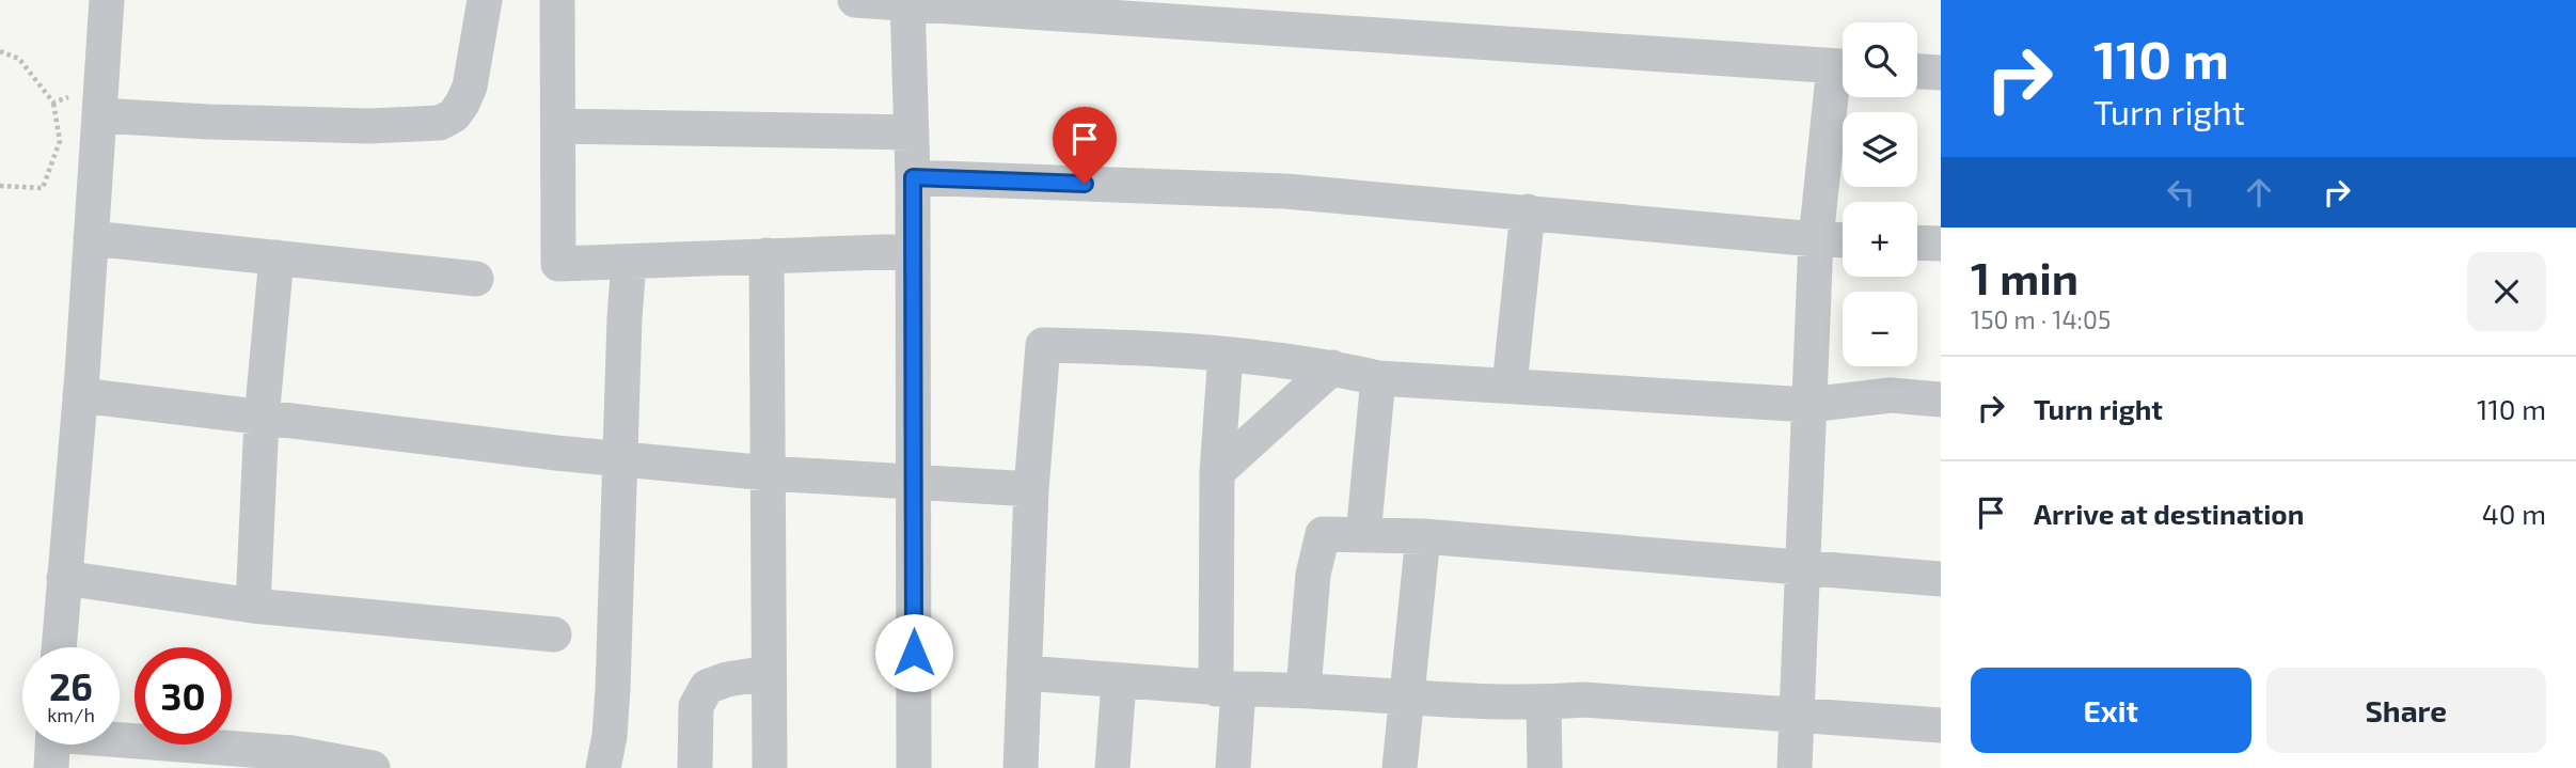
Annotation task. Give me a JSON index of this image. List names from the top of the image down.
{
  "page": {
    "turn": ["110 m", "Turn right"],
    "map_buttons": ["+", "−"],
    "heading": ["1 min", "150 m · 14:05"],
    "list": [
      {
        "name": "Turn right",
        "value": "110 m"
      },
      {
        "name": "Arrive at destination",
        "value": "40 m"
      }
    ],
    "speed": "26 km/h",
    "limit": "30",
    "buttons": ["Exit", "Share"]
  }
}
